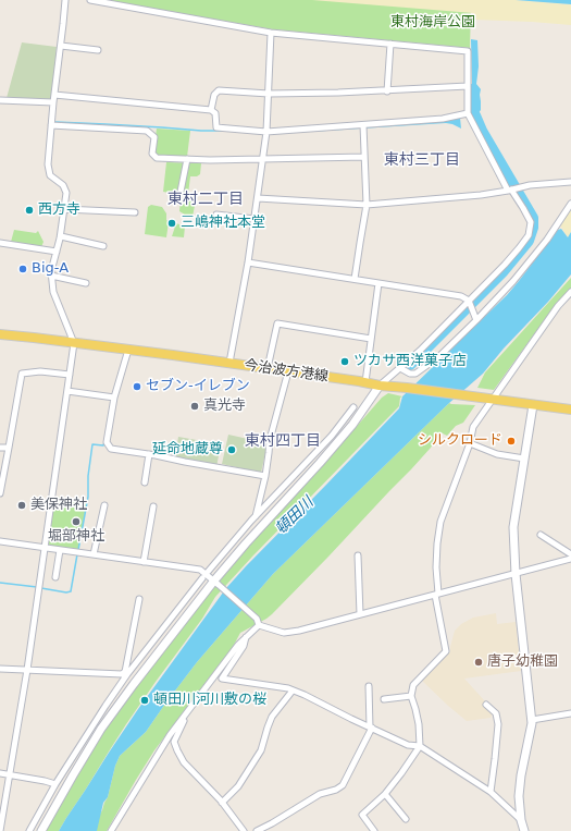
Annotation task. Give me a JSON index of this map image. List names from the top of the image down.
{
  "streets": {
    "main road": ["今治波方港線"]
  },
  "districts": ["東村三丁目", "東村二丁目", "東村四丁目"],
  "water": ["頓田川"],
  "parks": ["東村海岸公園"],
  "places": [
    "西方寺",
    "三嶋神社本堂",
    "Big-A",
    "ツカサ西洋菓子店",
    "セブン-イレブン",
    "真光寺",
    "シルクロード",
    "延命地蔵尊",
    "美保神社",
    "堀部神社",
    "唐子幼稚園",
    "頓田川河川敷の桜"
  ]
}
